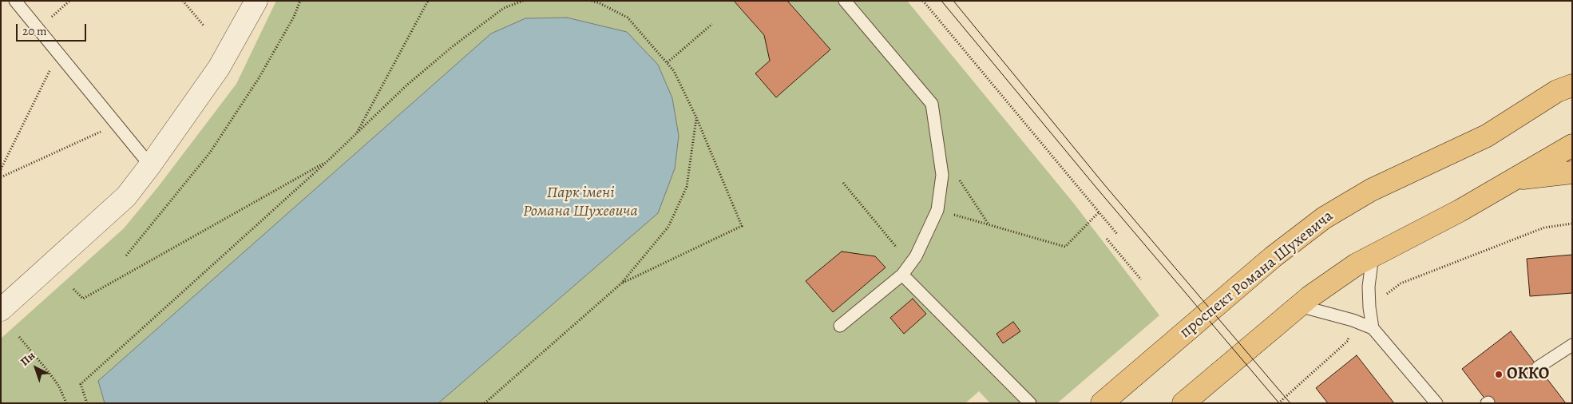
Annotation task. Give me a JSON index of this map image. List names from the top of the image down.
{
  "streets": {
    "main road": ["проспект Романа Шухевича"]
  },
  "parks": ["Парк імені Романа Шухевича"],
  "places": ["ОККО"],
  "scale_bar": "20 m",
  "north": "top left"
}
